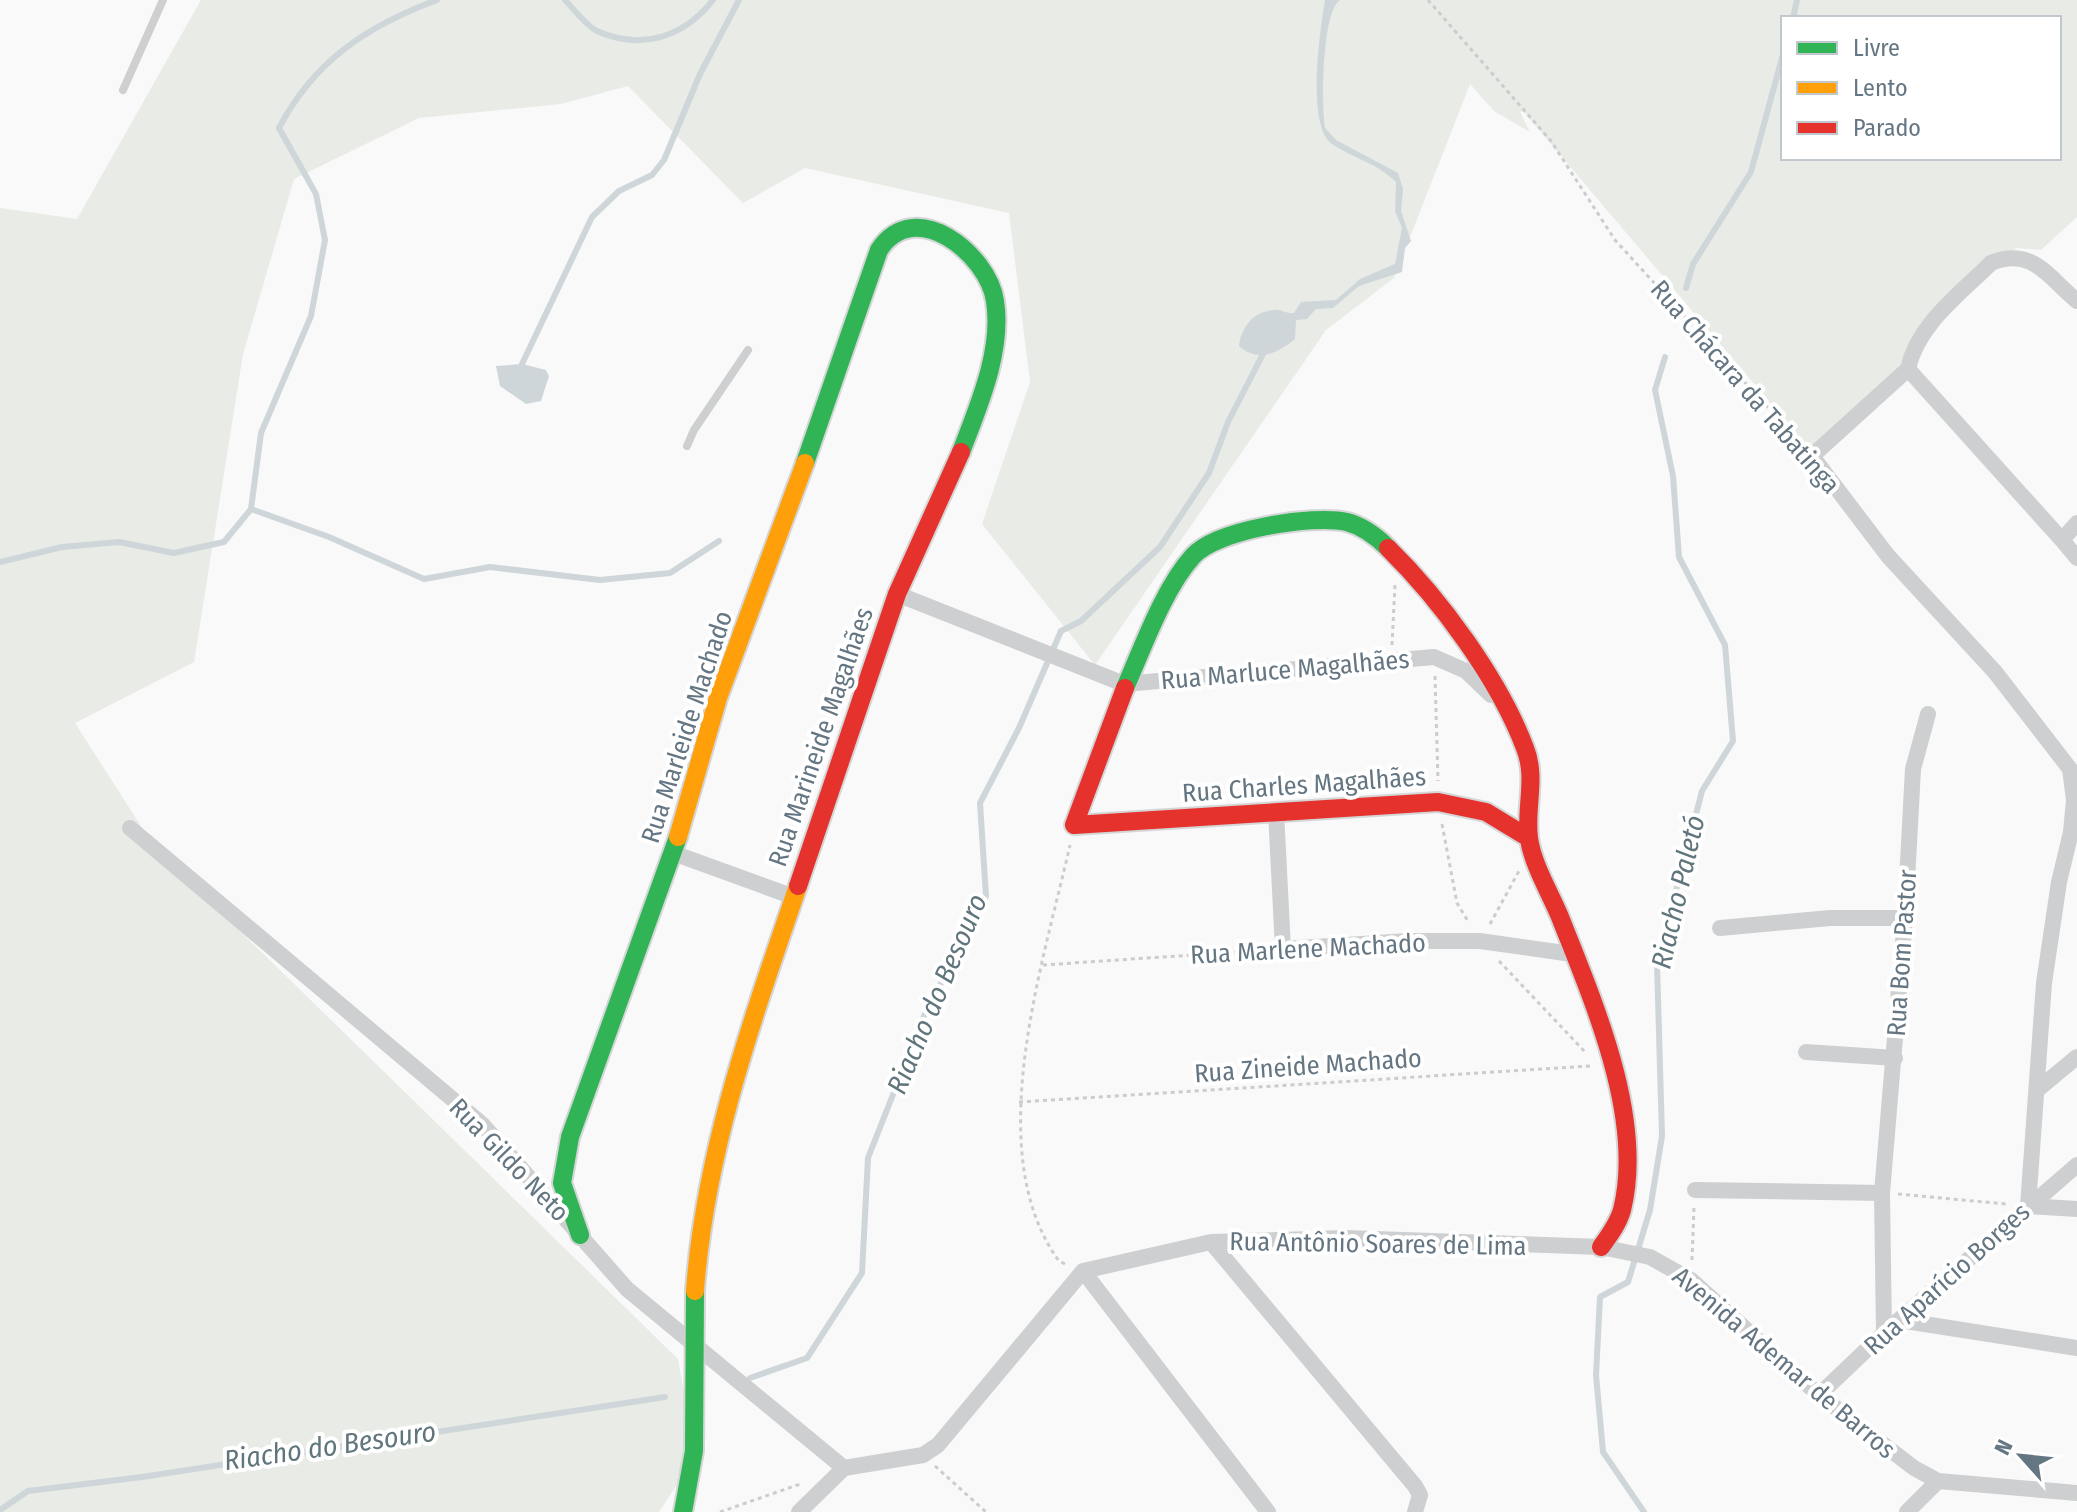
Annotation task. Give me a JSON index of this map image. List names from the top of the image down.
{
  "streets": {
    "street": [
      "Rua Chácara da Tabatinga",
      "Rua Marluce Magalhães",
      "Rua Marleide Machado",
      "Rua Marineide Magalhães",
      "Rua Charles Magalhães",
      "Rua Marlene Machado",
      "Rua Bom Pastor",
      "Rua Gildo Neto",
      "Rua Antônio Soares de Lima",
      "Rua Aparício Borges",
      "Avenida Ademar de Barros"
    ],
    "path": ["Rua Zineide Machado"]
  },
  "crossings": [
    ["Rua Marluce Magalhães", "Rua Marineide Magalhães"],
    ["Rua Marleide Machado", "Rua Marineide Magalhães"],
    ["Rua Marleide Machado", "Rua Gildo Neto"],
    ["Rua Marineide Magalhães", "Rua Gildo Neto"],
    ["Rua Marlene Machado", "Rua Zineide Machado"],
    ["Rua Bom Pastor", "Rua Aparício Borges"],
    ["Rua Antônio Soares de Lima", "Avenida Ademar de Barros"],
    ["Rua Aparício Borges", "Avenida Ademar de Barros"]
  ],
  "water": ["Riacho Paletó", "Riacho do Besouro"],
  "legend": ["Livre", "Lento", "Parado"],
  "north": "top left"
}
